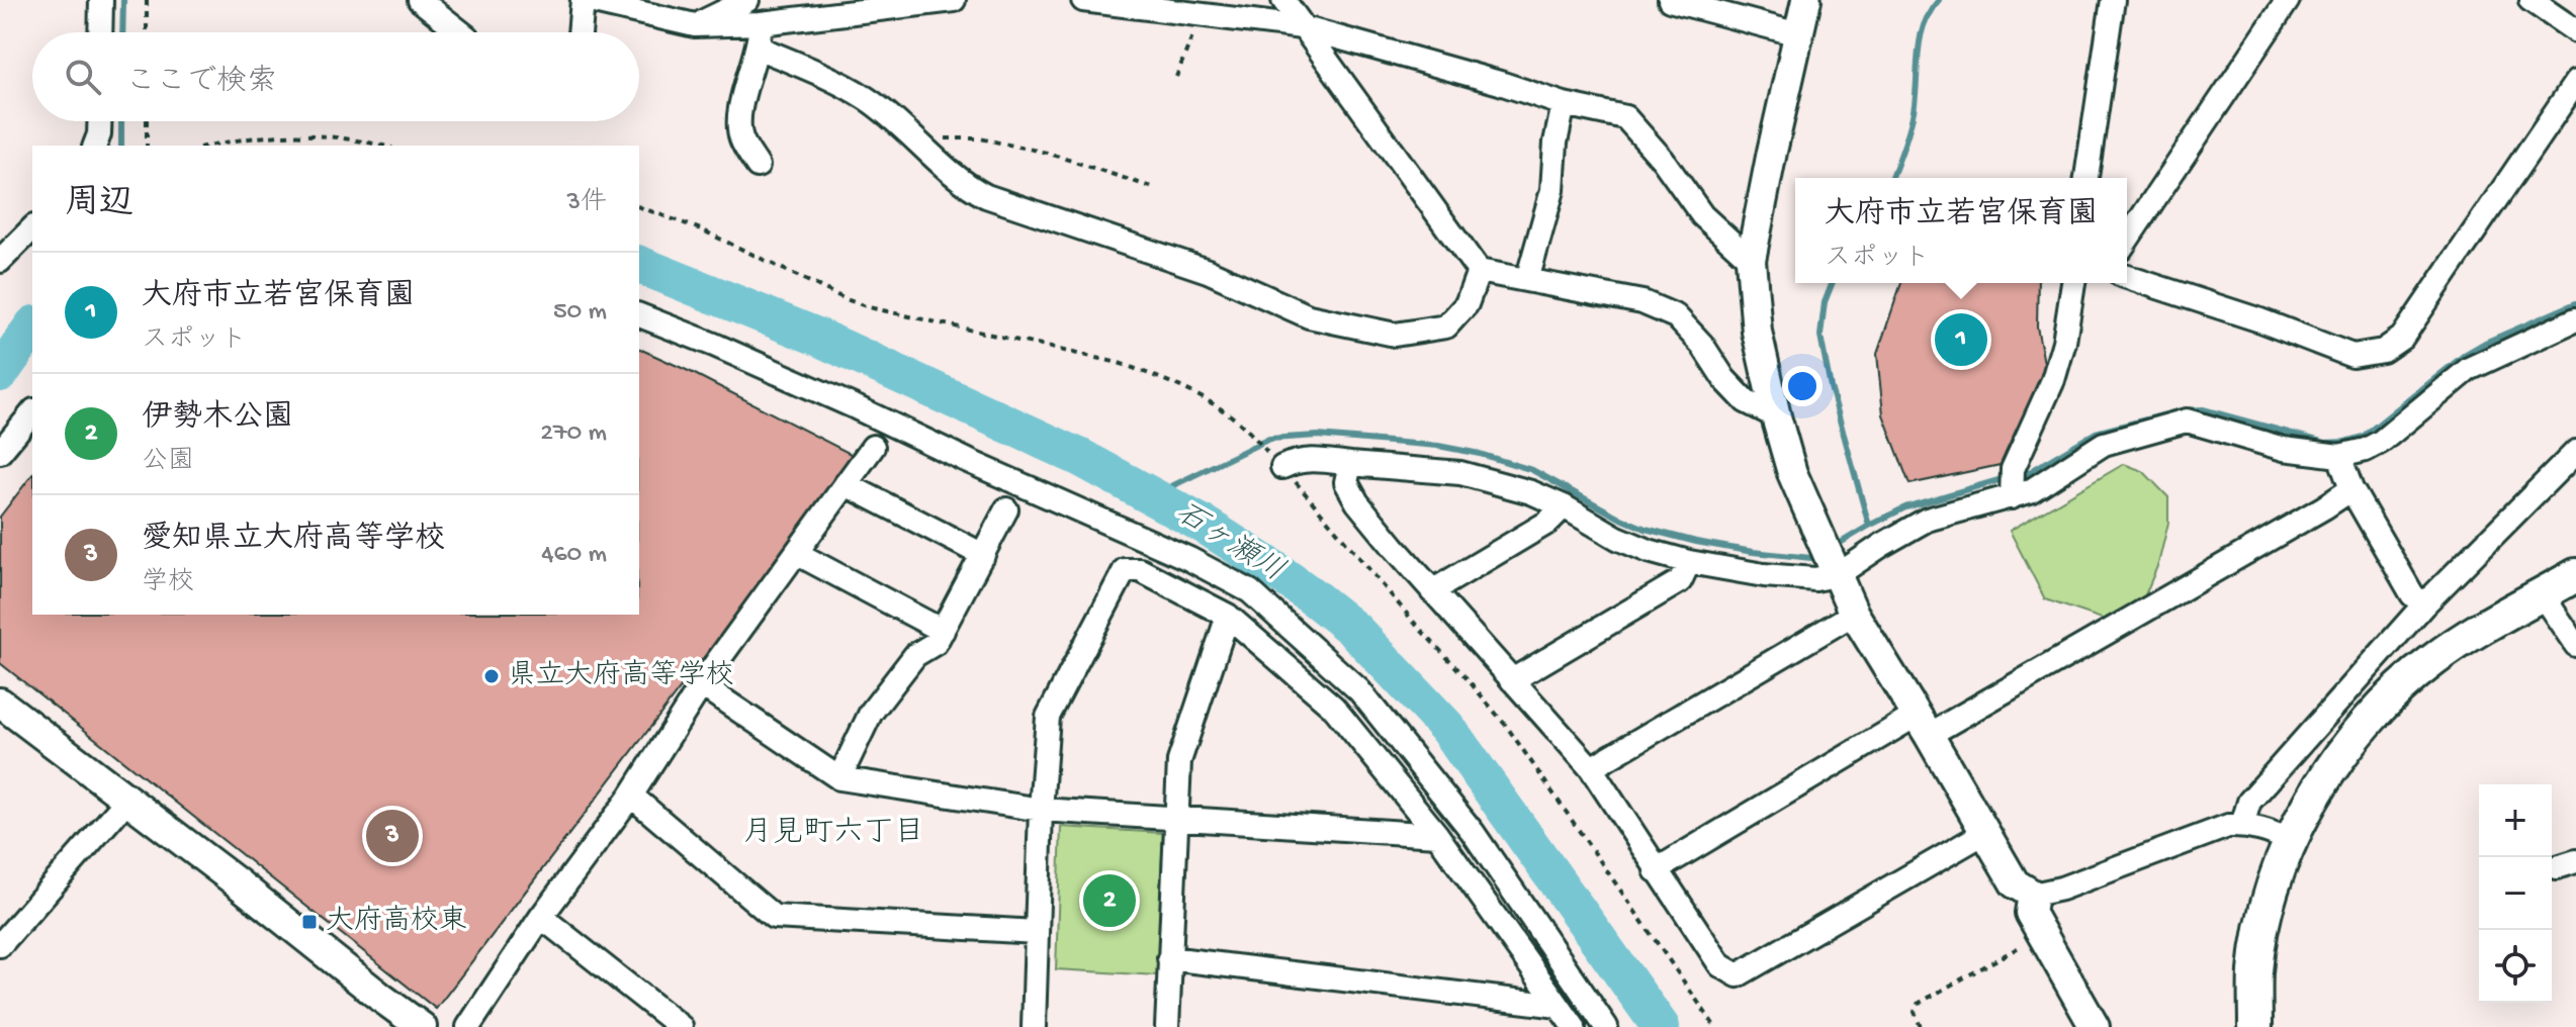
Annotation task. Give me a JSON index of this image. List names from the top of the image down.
{
  "districts": ["月見町六丁目"],
  "water": ["石ヶ瀬川"],
  "places": {
    "other": ["県立大府高等学校"],
    "transit": ["大府高校東"]
  },
  "page": {
    "search": "ここで検索",
    "heading": ["周辺", "3件"],
    "popup": ["大府市立若宮保育園", "スポット"],
    "list": [
      {
        "mark": "1",
        "name": "大府市立若宮保育園",
        "note": "スポット",
        "value": "50 m"
      },
      {
        "mark": "2",
        "name": "伊勢木公園",
        "note": "公園",
        "value": "270 m"
      },
      {
        "mark": "3",
        "name": "愛知県立大府高等学校",
        "note": "学校",
        "value": "460 m"
      }
    ],
    "pins": ["1", "3", "2"],
    "map_buttons": ["+", "−"]
  }
}
